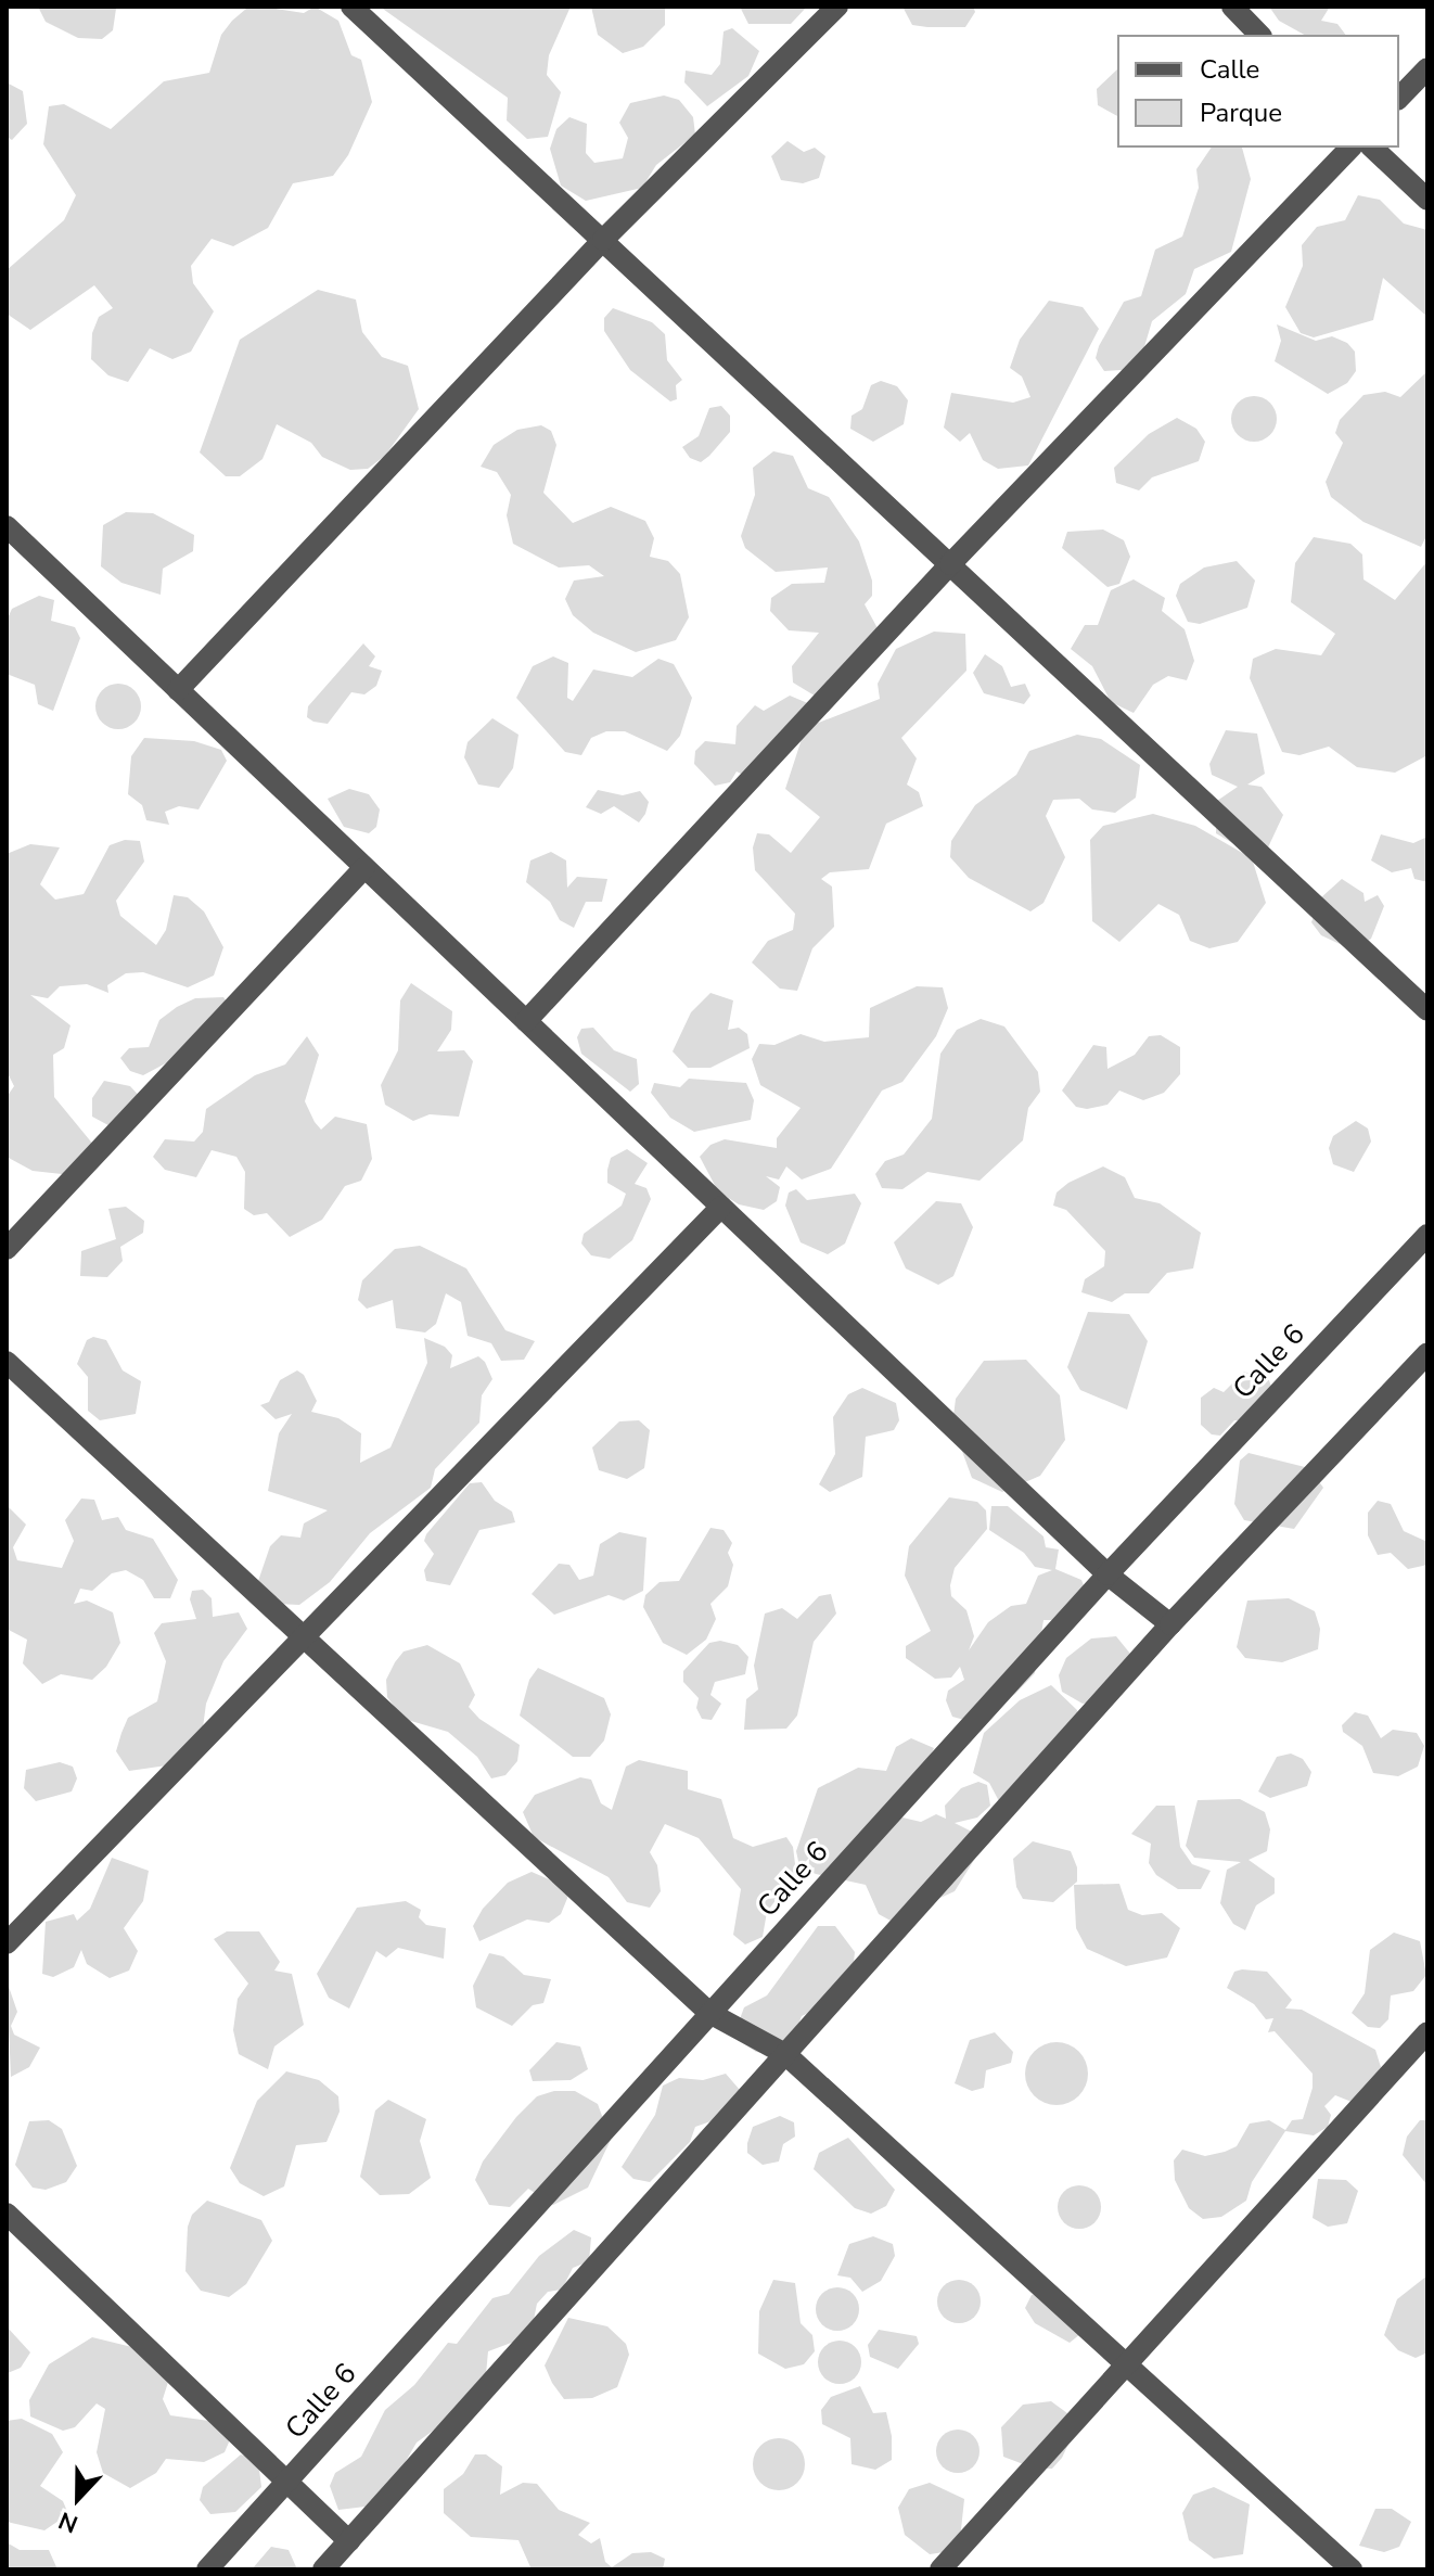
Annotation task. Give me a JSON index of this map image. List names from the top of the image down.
{
  "streets": {
    "street": ["Calle 6"]
  },
  "legend": ["Calle", "Parque"],
  "north": "bottom"
}
